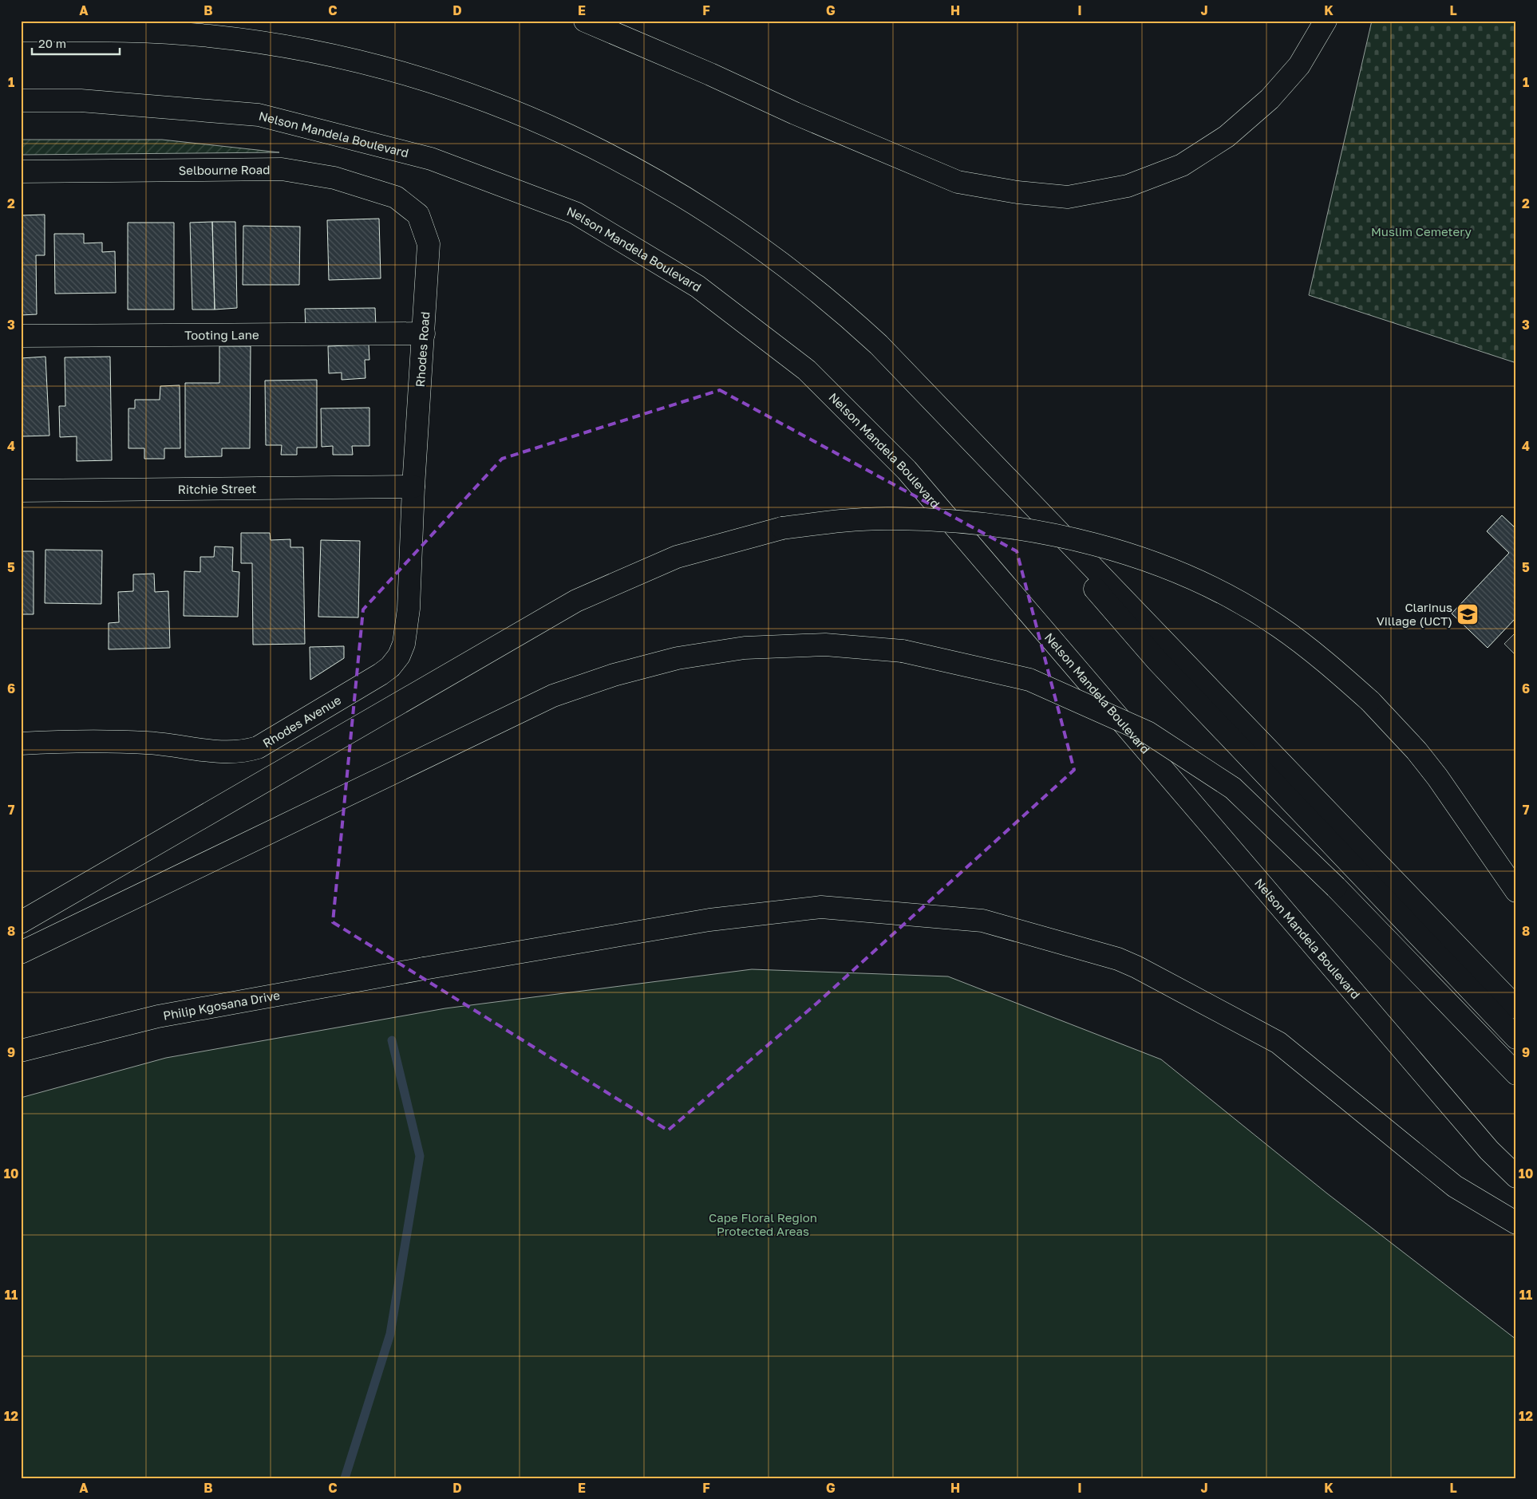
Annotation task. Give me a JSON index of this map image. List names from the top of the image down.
{
  "streets": {
    "main road": [
      "Nelson Mandela Boulevard",
      "Selbourne Road",
      "Tooting Lane",
      "Rhodes Road",
      "Ritchie Street",
      "Rhodes Avenue",
      "Philip Kgosana Drive"
    ]
  },
  "crossings": [
    ["Selbourne Road", "Rhodes Road"],
    ["Tooting Lane", "Rhodes Road"],
    ["Rhodes Road", "Ritchie Street"],
    ["Rhodes Road", "Rhodes Avenue"],
    ["Ritchie Street", "Rhodes Avenue"]
  ],
  "parks": ["Muslim Cemetery", "Cape Floral Region Protected Areas"],
  "places": {
    "school or university": ["Clarinus Village (UCT)"]
  },
  "scale_bar": "20 m",
  "grid": {
    "columns": [
      "A",
      "B",
      "C",
      "D",
      "E",
      "F",
      "G",
      "H",
      "I",
      "J",
      "K",
      "L"
    ],
    "rows": [
      "1",
      "2",
      "3",
      "4",
      "5",
      "6",
      "7",
      "8",
      "9",
      "10",
      "11",
      "12"
    ]
  }
}
